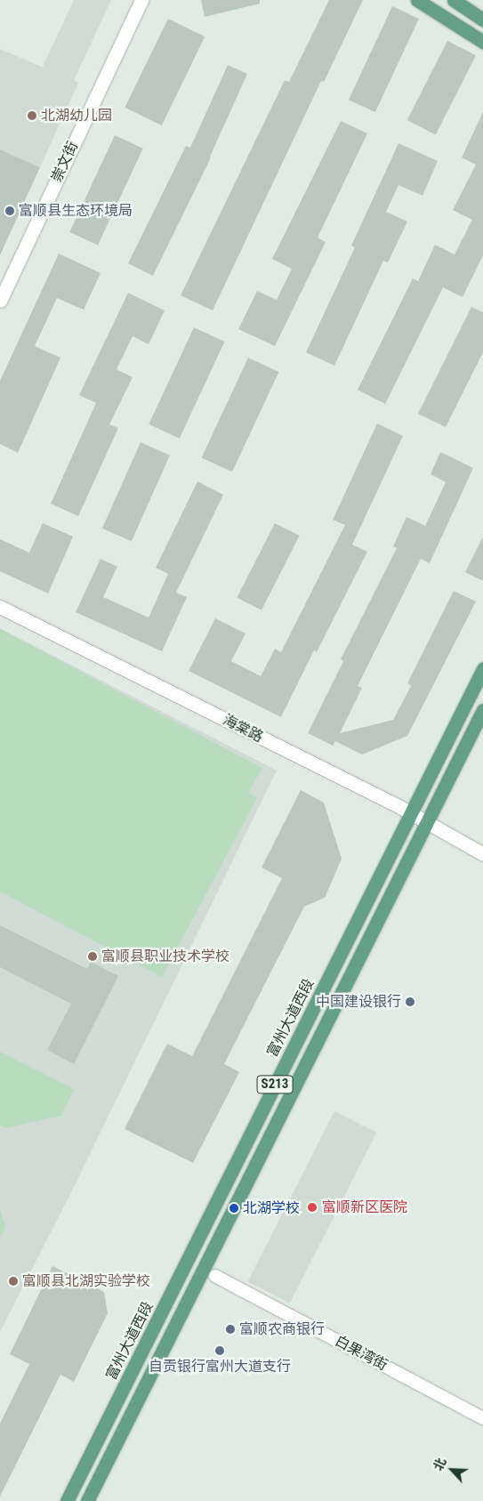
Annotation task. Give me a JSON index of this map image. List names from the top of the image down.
{
  "streets": {
    "main road": ["富州大道西段", "S213"],
    "street": ["崇文街", "海棠路", "白果湾街"]
  },
  "crossings": [
    ["海棠路", "富州大道西段"],
    ["海棠路", "S213"]
  ],
  "places": [
    "北湖幼儿园",
    "富顺县生态环境局",
    "富顺县职业技术学校",
    "中国建设银行",
    "富顺新区医院",
    "北湖学校",
    "富顺县北湖实验学校",
    "富顺农商银行",
    "自贡银行富州大道支行"
  ],
  "north": "top left"
}
